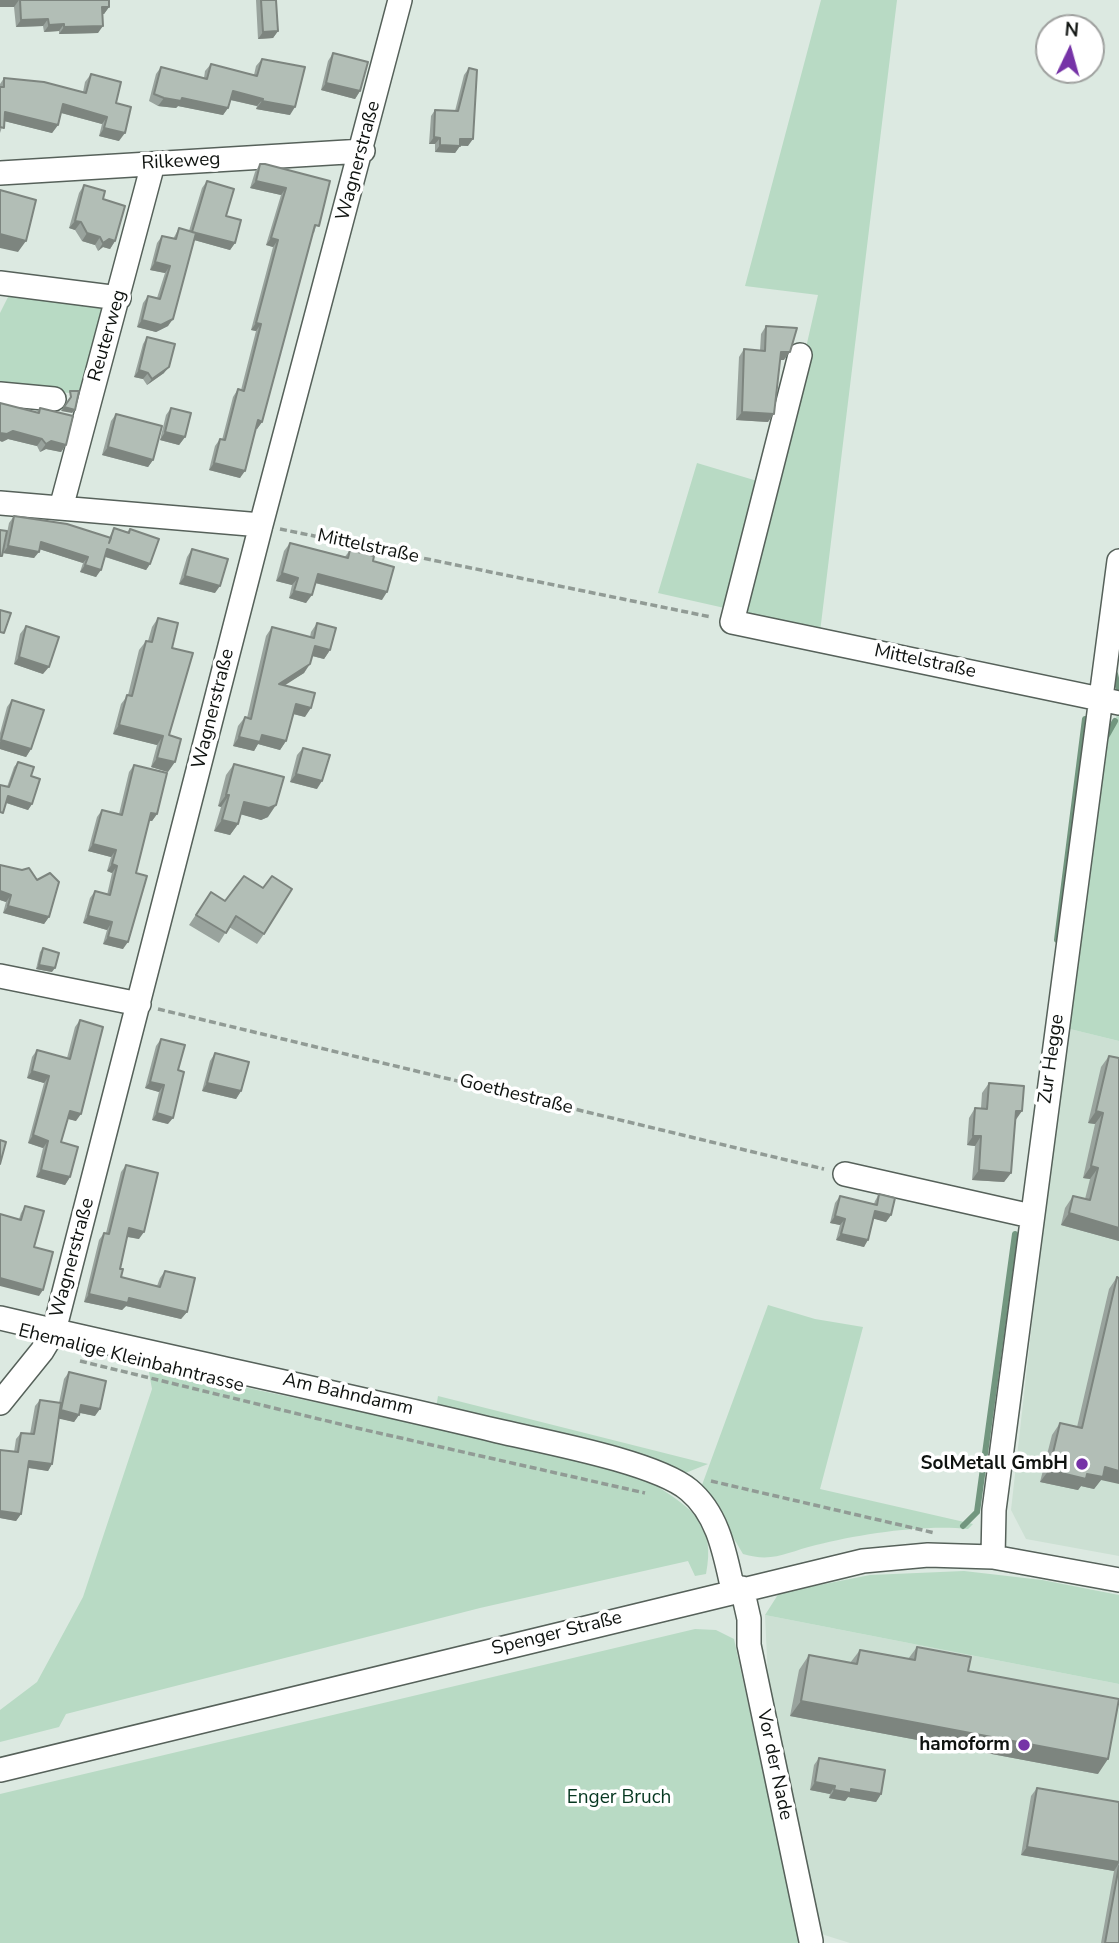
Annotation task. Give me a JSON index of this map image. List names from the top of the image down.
{
  "streets": {
    "street": [
      "Wagnerstraße",
      "Rilkeweg",
      "Reuterweg",
      "Mittelstraße",
      "Zur Hegge",
      "Am Bahndamm",
      "Spenger Straße",
      "Vor der Nade"
    ],
    "path": ["Goethestraße", "Ehemalige Kleinbahntrasse"]
  },
  "crossings": [
    ["Wagnerstraße", "Rilkeweg"],
    ["Wagnerstraße", "Mittelstraße"],
    ["Wagnerstraße", "Goethestraße"],
    ["Wagnerstraße", "Ehemalige Kleinbahntrasse"],
    ["Wagnerstraße", "Am Bahndamm"],
    ["Rilkeweg", "Reuterweg"],
    ["Mittelstraße", "Zur Hegge"],
    ["Zur Hegge", "Spenger Straße"],
    ["Am Bahndamm", "Spenger Straße"],
    ["Am Bahndamm", "Vor der Nade"],
    ["Spenger Straße", "Vor der Nade"]
  ],
  "parks": ["Enger Bruch"],
  "places": ["SolMetall GmbH", "hamoform"],
  "north": "top"
}
